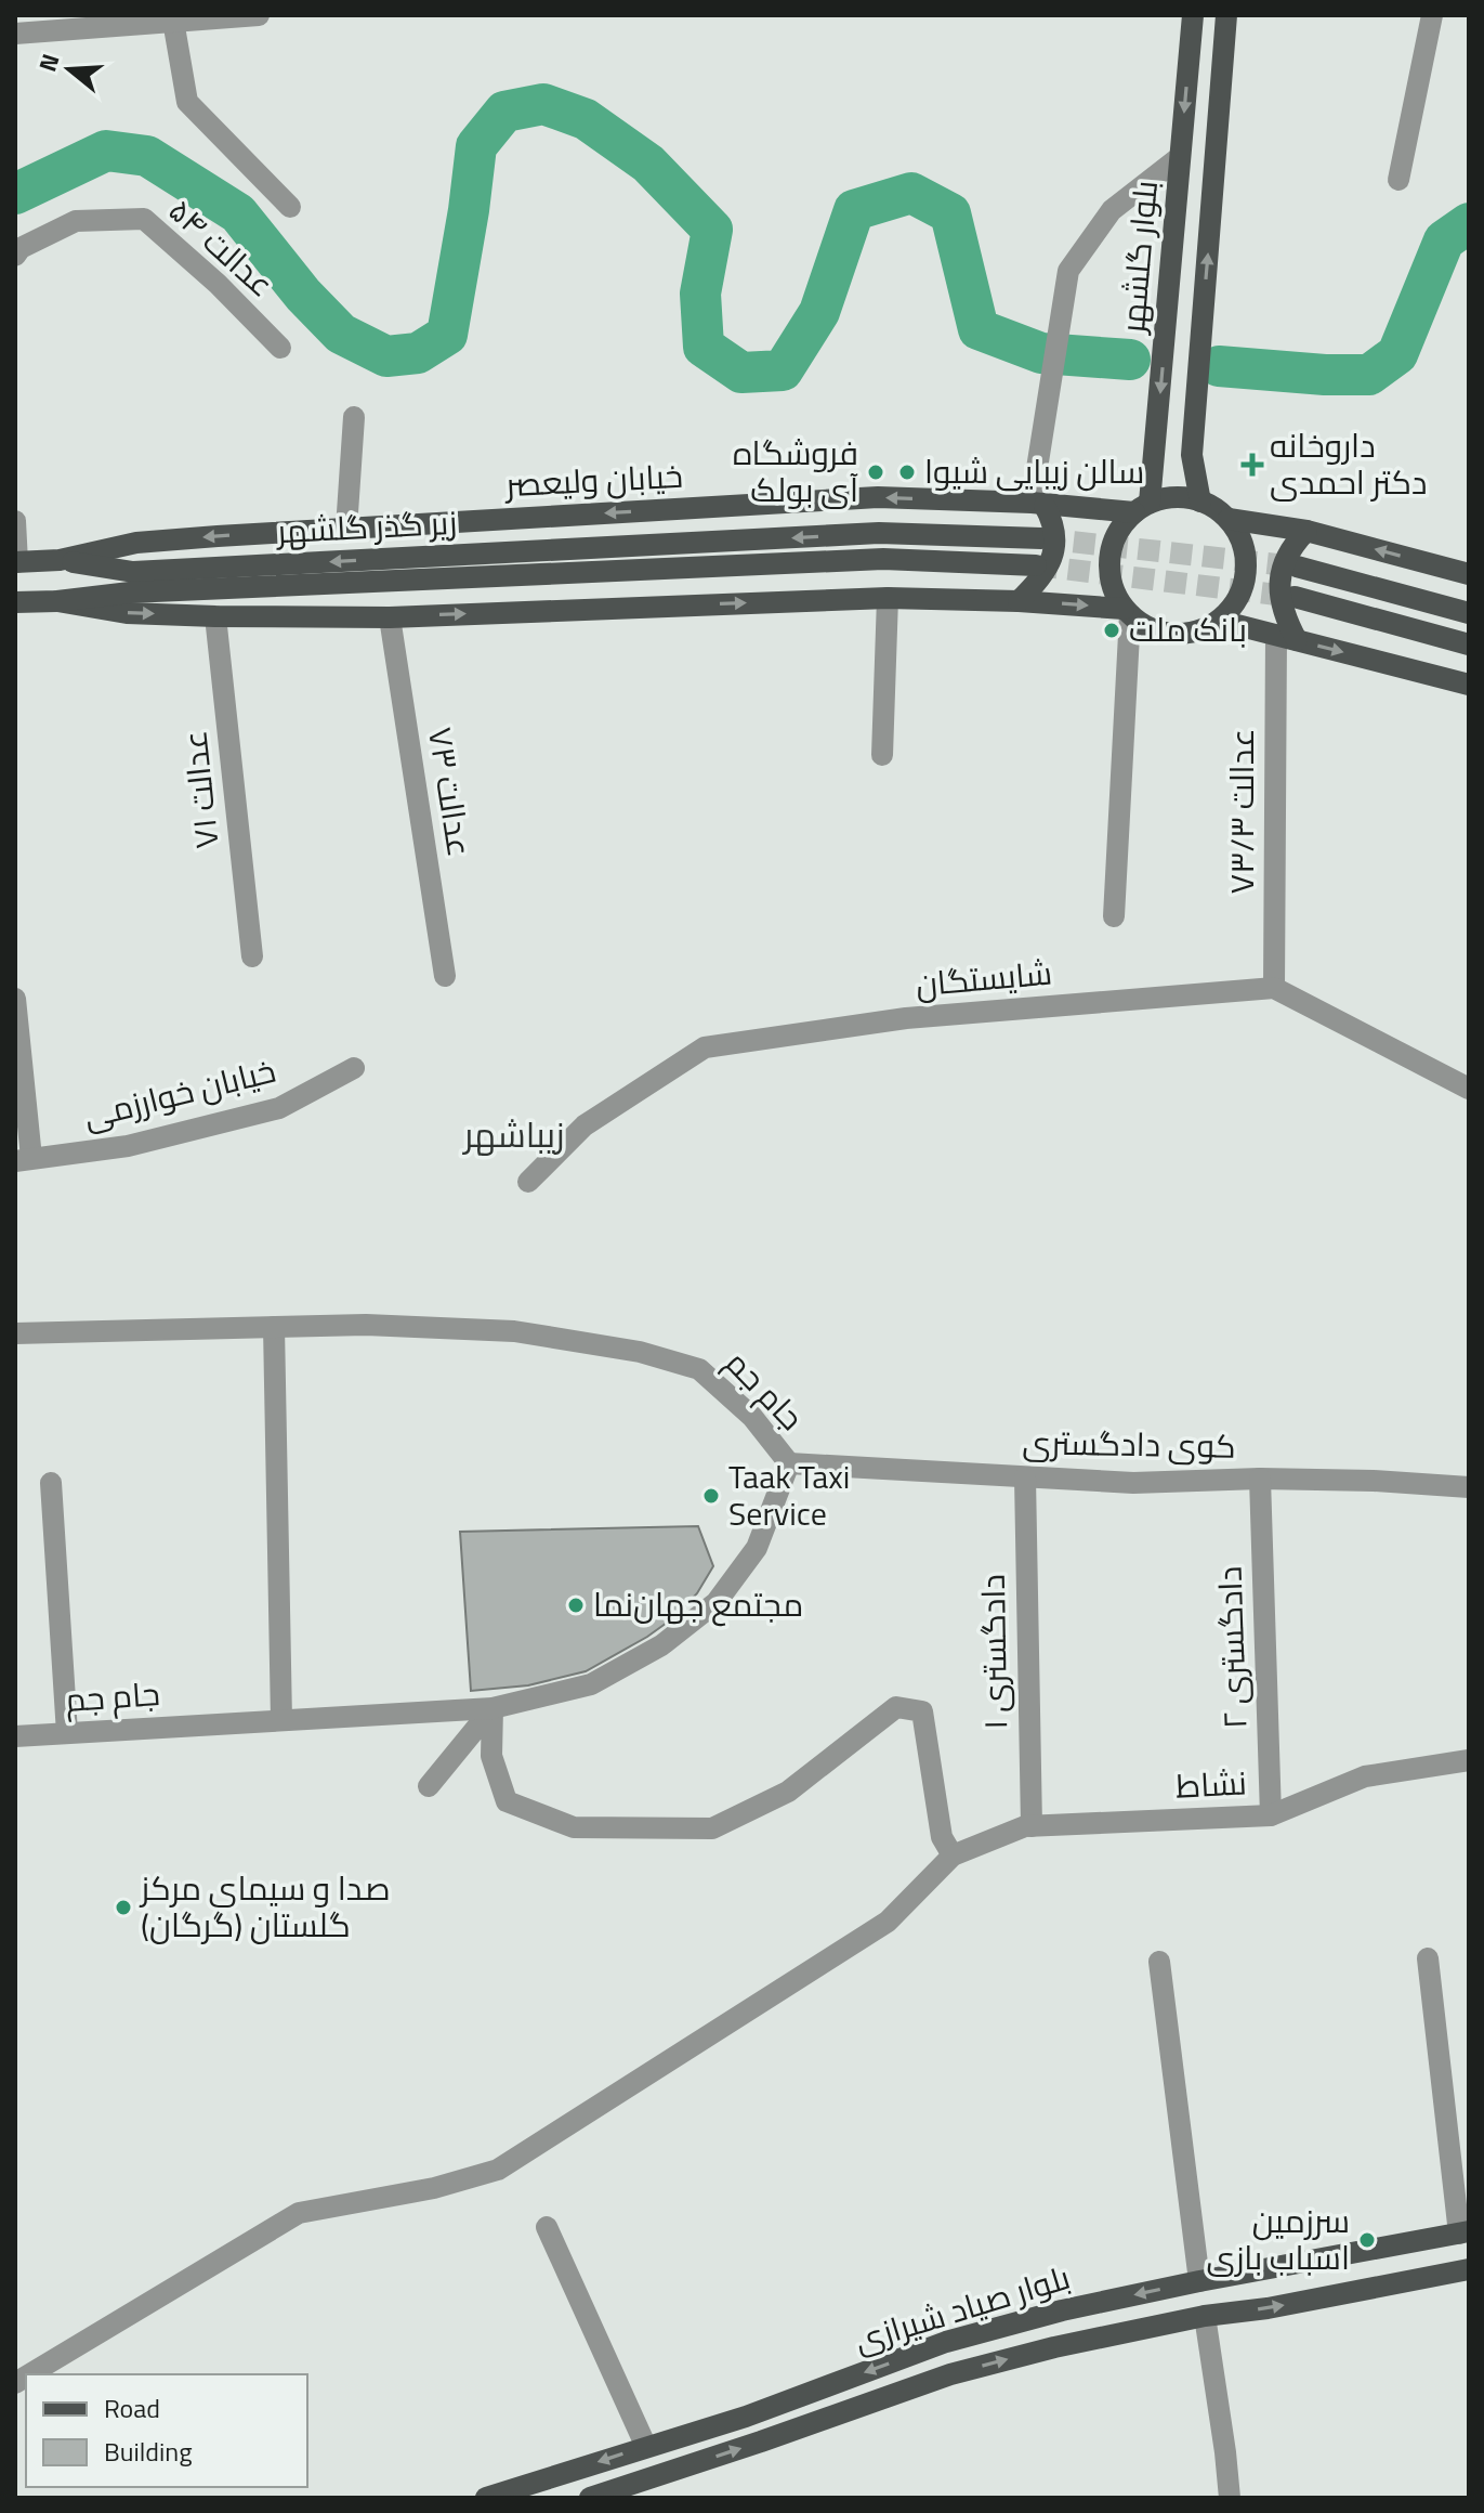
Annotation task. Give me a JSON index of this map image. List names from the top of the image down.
{
  "streets": {
    "main road": [
      "بلوار گلشهر",
      "خیابان ولیعصر",
      "زیر گذر گلشهر",
      "بلوار صیاد شیرازی"
    ],
    "street": [
      "عدالت ۵۴",
      "عدالت ۷۱",
      "عدالت ۷۳",
      "۷۳/۳ عدالت",
      "شایستگان",
      "خیابان خوارزمی",
      "جام جم",
      "کوی دادگستری",
      "دادگستری ۲",
      "دادگستری ۱",
      "نشاط"
    ]
  },
  "crossings": [
    ["بلوار گلشهر", "خیابان ولیعصر"],
    ["خیابان ولیعصر", "زیر گذر گلشهر"],
    ["۷۳/۳ عدالت", "شایستگان"],
    ["جام جم", "کوی دادگستری"],
    ["کوی دادگستری", "دادگستری ۲"],
    ["کوی دادگستری", "دادگستری ۱"],
    ["دادگستری ۲", "نشاط"],
    ["دادگستری ۱", "نشاط"]
  ],
  "districts": ["زیباشهر"],
  "places": {
    "health": ["داروخانه دکتر احمدی"],
    "other": [
      "فروشگاه آی بولک",
      "سالن زیبایی شیوا",
      "بانک ملت",
      "Taak Taxi Service",
      "مجتمع جهان‌نما",
      "صدا و سیمای مرکز گلستان (گرگان)",
      "سرزمین اسباب بازی"
    ]
  },
  "legend": ["Road", "Building"],
  "north": "left"
}
